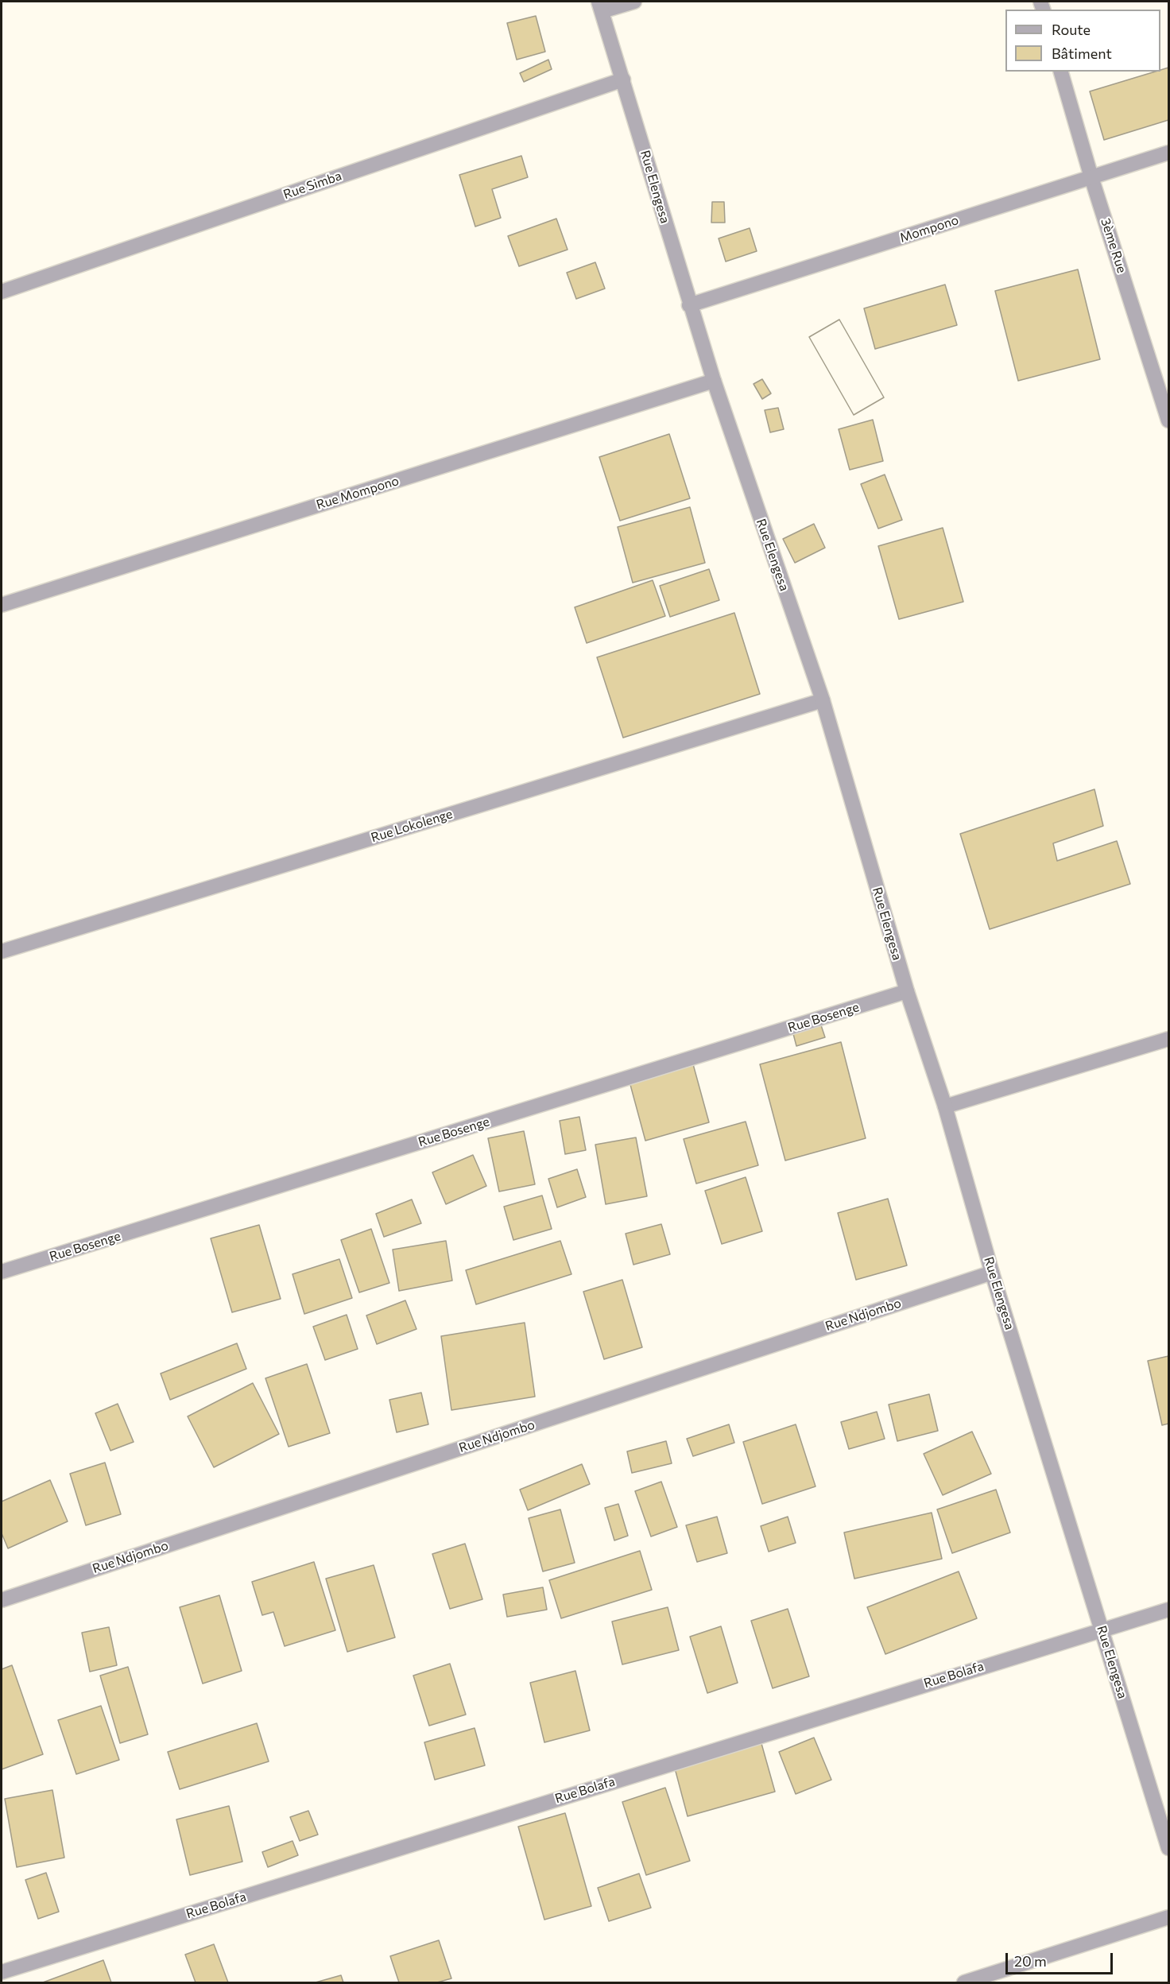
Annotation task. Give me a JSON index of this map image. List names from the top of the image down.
{
  "streets": {
    "street": [
      "Rue Simba",
      "Rue Elengesa",
      "Mompono",
      "3ème Rue",
      "Rue Mompono",
      "Rue Lokolenge",
      "Rue Bosenge",
      "Rue Ndjombo",
      "Rue Bolafa"
    ]
  },
  "crossings": [
    ["Rue Simba", "Rue Elengesa"],
    ["Rue Elengesa", "Mompono"],
    ["Rue Elengesa", "Rue Mompono"],
    ["Rue Elengesa", "Rue Lokolenge"],
    ["Rue Elengesa", "Rue Bosenge"],
    ["Rue Elengesa", "Rue Ndjombo"],
    ["Rue Elengesa", "Rue Bolafa"],
    ["Mompono", "3ème Rue"]
  ],
  "legend": ["Route", "Bâtiment"],
  "scale_bar": "20 m"
}
